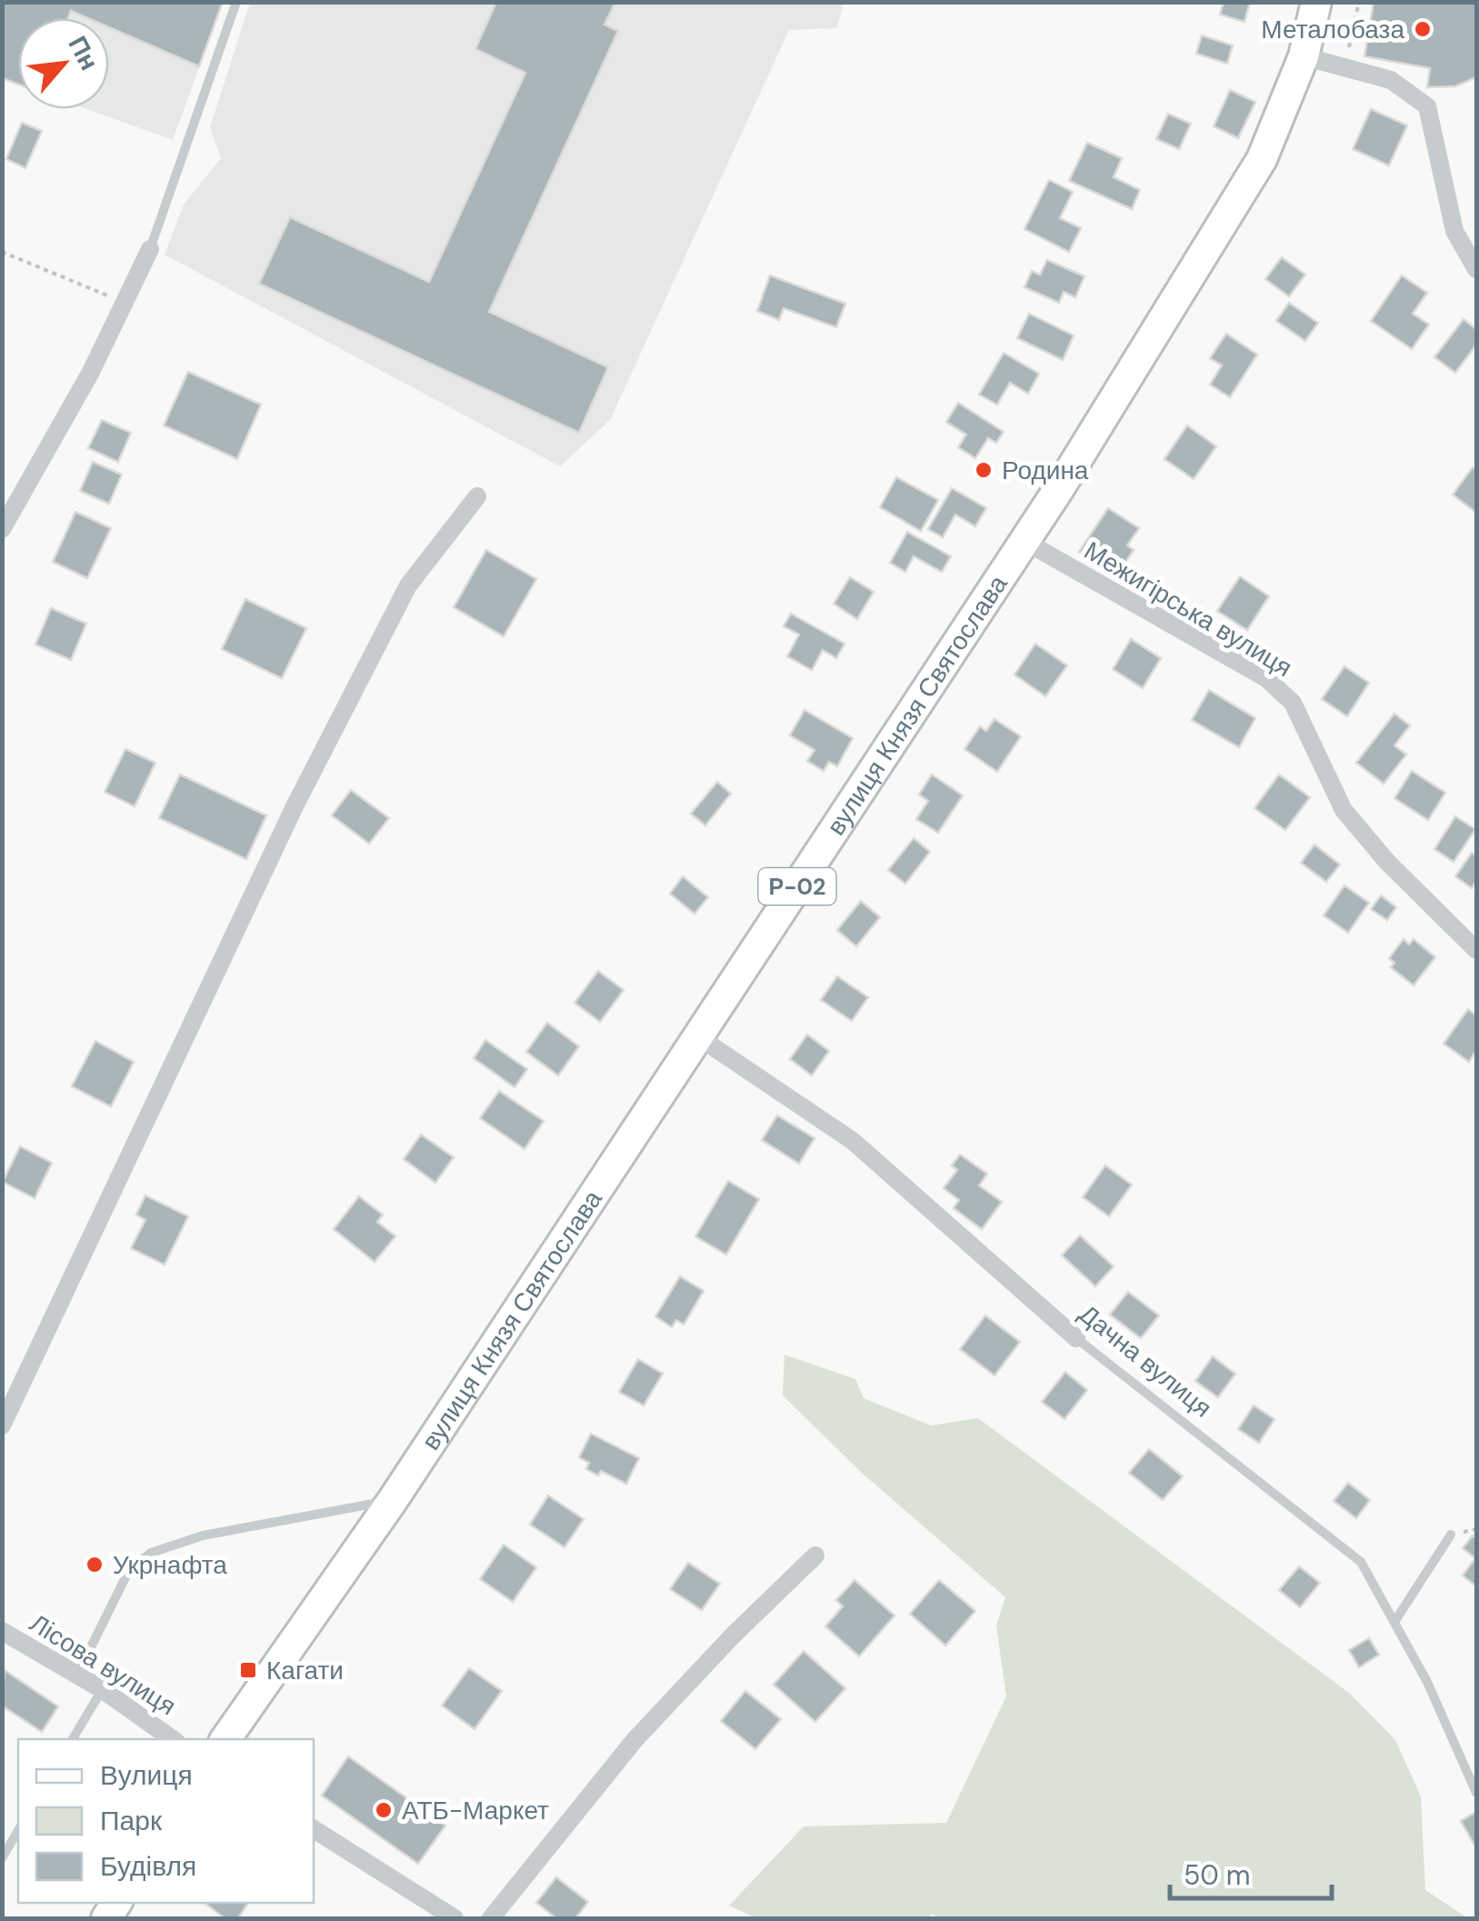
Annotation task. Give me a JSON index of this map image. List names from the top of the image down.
{
  "streets": {
    "main road": ["вулиця Князя Святослава", "Р-02"],
    "street": ["Межигірська вулиця", "Дачна вулиця", "Лісова вулиця"]
  },
  "crossings": [
    ["Межигірська вулиця", "вулиця Князя Святослава"],
    ["вулиця Князя Святослава", "Дачна вулиця"]
  ],
  "places": {
    "other": [
      "Металобаза",
      "Родина",
      "Укрнафта",
      "АТБ-Маркет"
    ],
    "transit": ["Кагати"]
  },
  "legend": ["Вулиця", "Парк", "Будівля"],
  "scale_bar": "50 m",
  "north": "top right"
}
